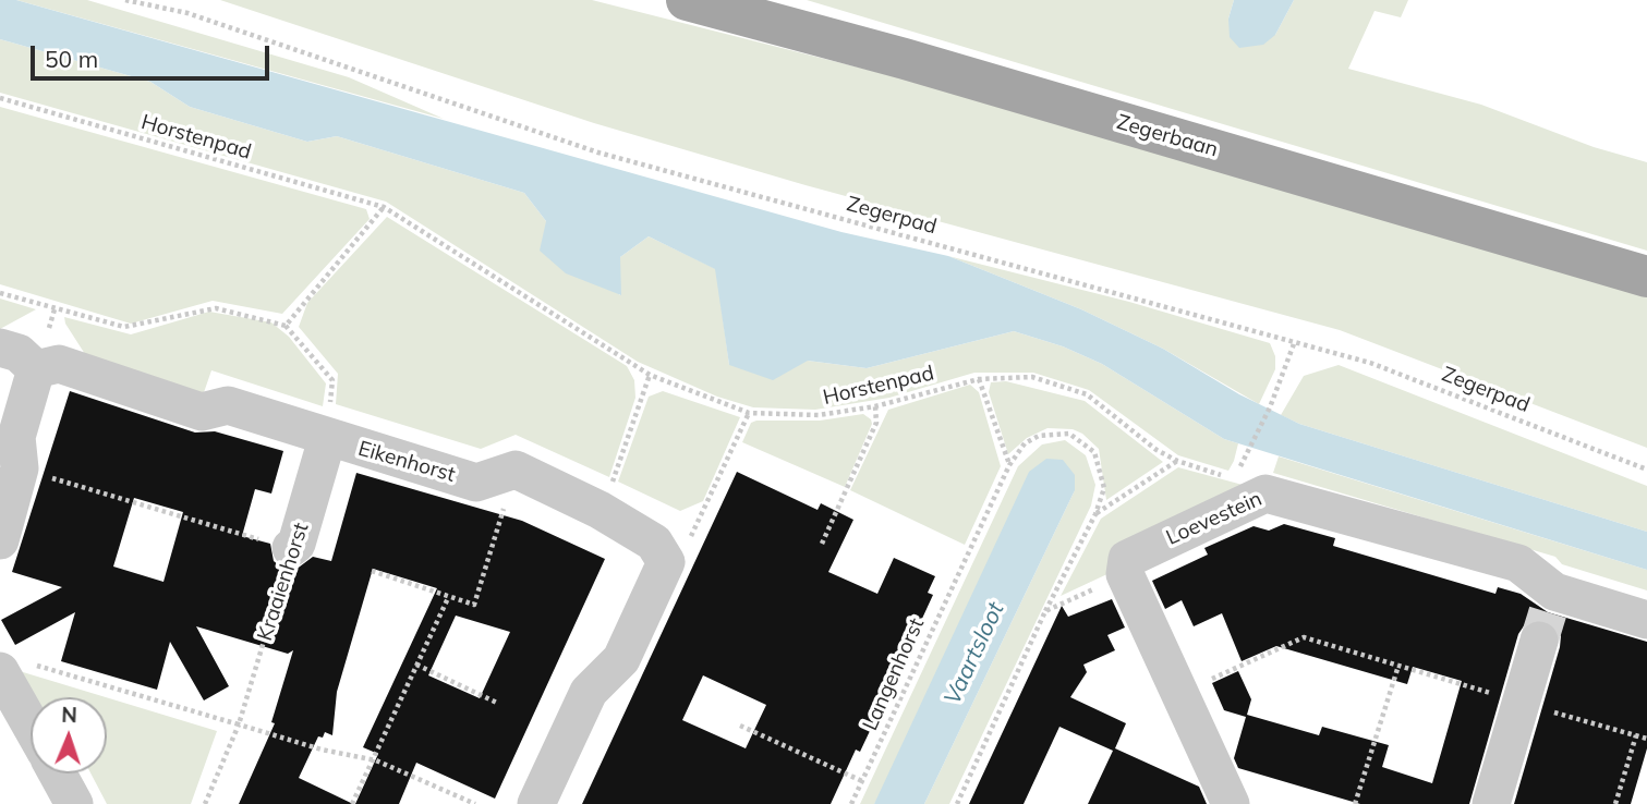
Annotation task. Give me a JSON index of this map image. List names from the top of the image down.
{
  "streets": {
    "main road": ["Zegerbaan"],
    "street": ["Eikenhorst", "Loevestein", "Kraaienhorst"],
    "path": ["Horstenpad", "Zegerpad", "Langenhorst"]
  },
  "crossings": [
    ["Horstenpad", "Loevestein"],
    ["Eikenhorst", "Kraaienhorst"]
  ],
  "water": ["Vaartsloot"],
  "scale_bar": "50 m",
  "north": "top"
}
